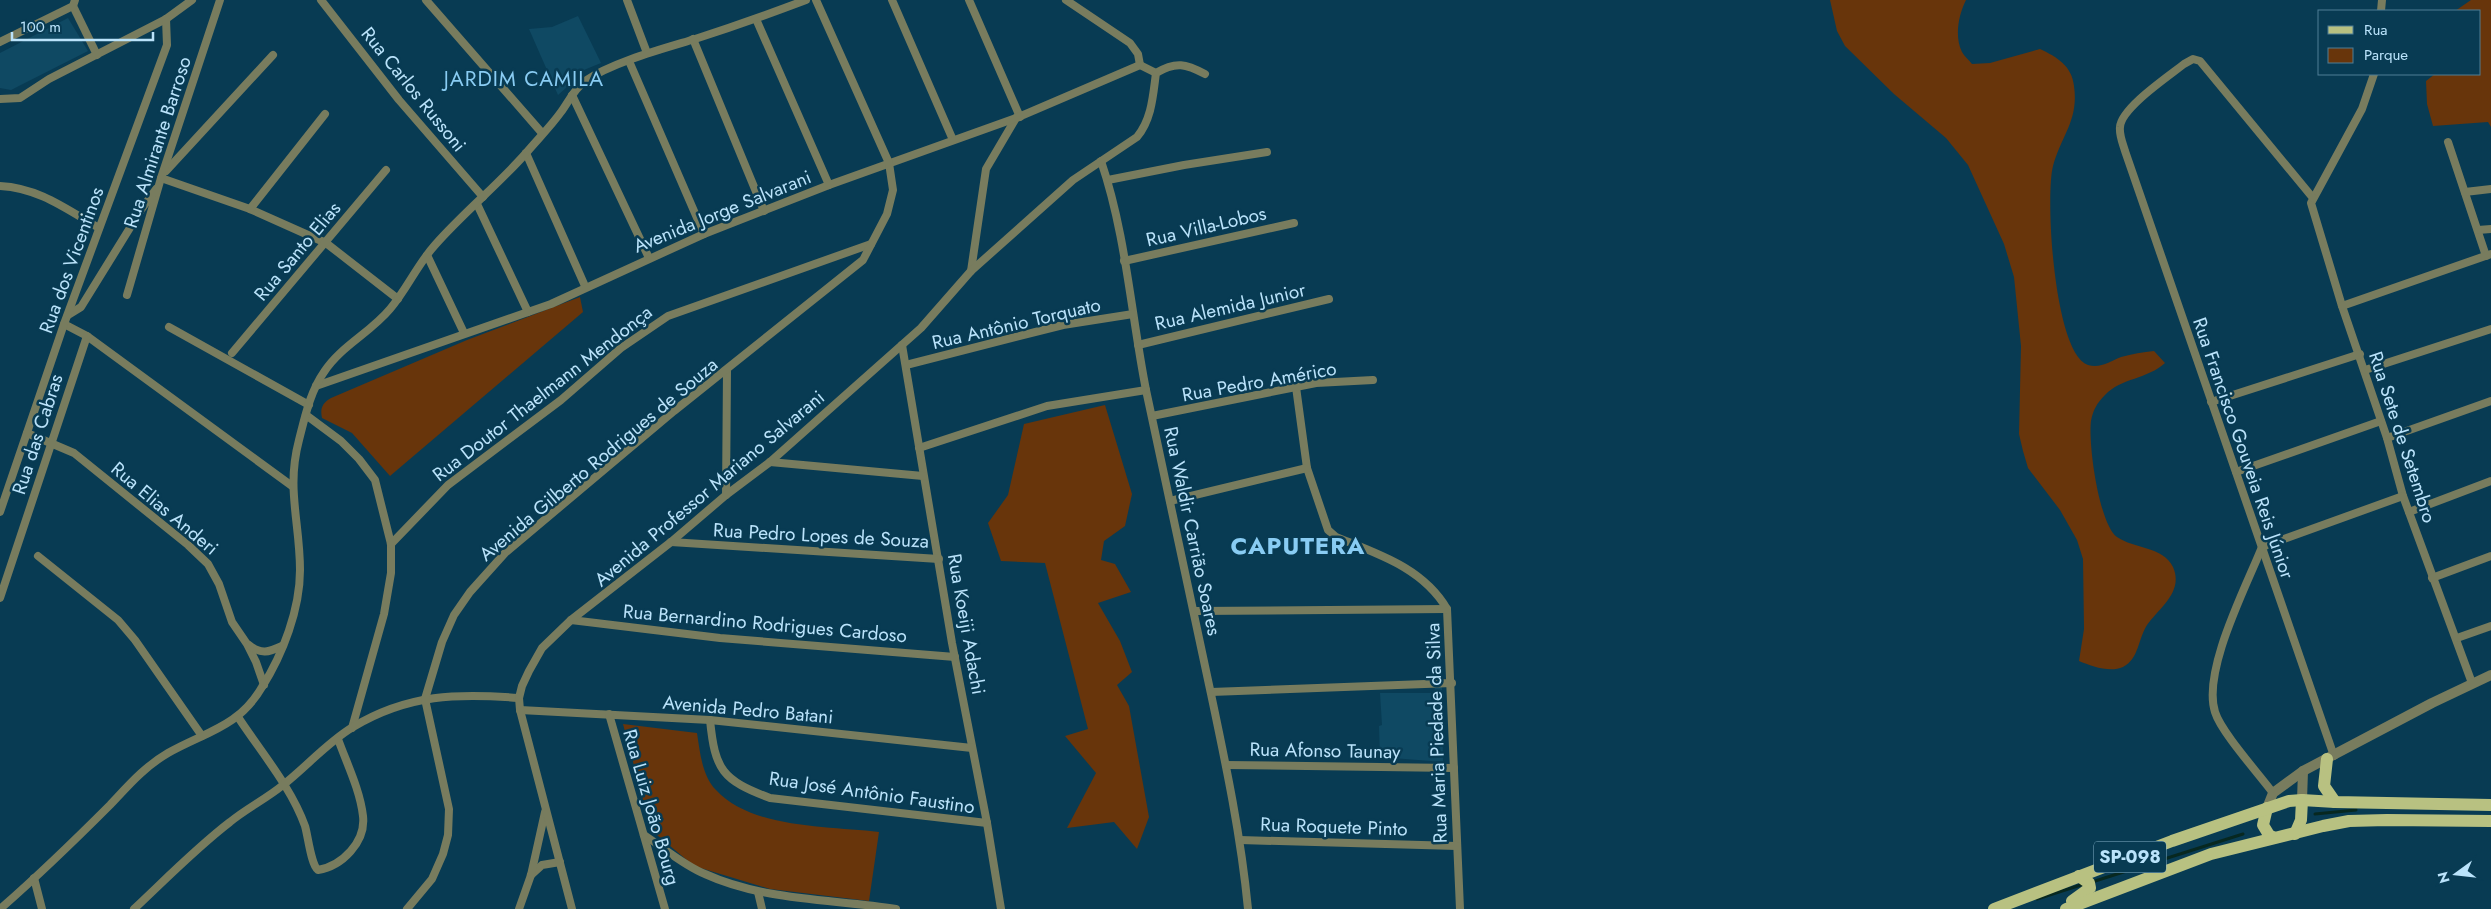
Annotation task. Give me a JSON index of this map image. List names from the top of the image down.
{
  "streets": {
    "main road": ["SP-098"],
    "street": [
      "Rua Carlos Russoni",
      "Rua Almirante Barroso",
      "Avenida Jorge Salvarani",
      "Rua Villa-Lobos",
      "Rua Santo Elias",
      "Rua dos Vicentinos",
      "Rua Alemida Junior",
      "Rua Antônio Torquato",
      "Rua Pedro Américo",
      "Rua Doutor Thaelmann Mendonça",
      "Rua das Cabras",
      "Rua Sete de Setembro",
      "Rua Francisco Gouveia Reis Júnior",
      "Avenida Gilberto Rodrigues de Souza",
      "Avenida Professor Mariano Salvarani",
      "Rua Elias Anderi",
      "Rua Waldir Carrião Soares",
      "Rua Pedro Lopes de Souza",
      "Rua Bernardino Rodrigues Cardoso",
      "Rua Koeiji Adachi",
      "Avenida Pedro Batani",
      "Rua Maria Piedade da Silva",
      "Rua Afonso Taunay",
      "Rua José Antônio Faustino",
      "Rua Luiz João Bourg",
      "Rua Roquete Pinto"
    ]
  },
  "crossings": [
    ["Avenida Jorge Salvarani", "Avenida Gilberto Rodrigues de Souza"],
    ["Rua Villa-Lobos", "Rua Waldir Carrião Soares"],
    ["Rua dos Vicentinos", "Rua Elias Anderi"],
    ["Rua Alemida Junior", "Rua Waldir Carrião Soares"],
    ["Rua Antônio Torquato", "Rua Waldir Carrião Soares"],
    ["Rua Antônio Torquato", "Rua Koeiji Adachi"],
    ["Rua Pedro Américo", "Rua Waldir Carrião Soares"],
    ["Rua Pedro Américo", "Rua Maria Piedade da Silva"],
    ["Rua Doutor Thaelmann Mendonça", "Avenida Gilberto Rodrigues de Souza"],
    ["Rua das Cabras", "Rua Elias Anderi"],
    ["Rua Sete de Setembro", "Rua Francisco Gouveia Reis Júnior"],
    ["Avenida Professor Mariano Salvarani", "Rua Waldir Carrião Soares"],
    ["Avenida Professor Mariano Salvarani", "Rua Pedro Lopes de Souza"],
    ["Avenida Professor Mariano Salvarani", "Rua Bernardino Rodrigues Cardoso"],
    ["Avenida Professor Mariano Salvarani", "Rua Koeiji Adachi"],
    ["Avenida Professor Mariano Salvarani", "Avenida Pedro Batani"],
    ["Rua Waldir Carrião Soares", "Rua Afonso Taunay"],
    ["Rua Waldir Carrião Soares", "Rua Roquete Pinto"],
    ["Rua Pedro Lopes de Souza", "Rua Koeiji Adachi"],
    ["Rua Bernardino Rodrigues Cardoso", "Rua Koeiji Adachi"],
    ["Rua Koeiji Adachi", "Avenida Pedro Batani"],
    ["Rua Koeiji Adachi", "Rua José Antônio Faustino"],
    ["Avenida Pedro Batani", "Rua José Antônio Faustino"],
    ["Avenida Pedro Batani", "Rua Luiz João Bourg"],
    ["Rua Maria Piedade da Silva", "Rua Afonso Taunay"],
    ["Rua Maria Piedade da Silva", "Rua Roquete Pinto"]
  ],
  "districts": ["JARDIM CAMILA", "CAPUTERA"],
  "legend": ["Rua", "Parque"],
  "scale_bar": "100 m",
  "north": "left"
}
